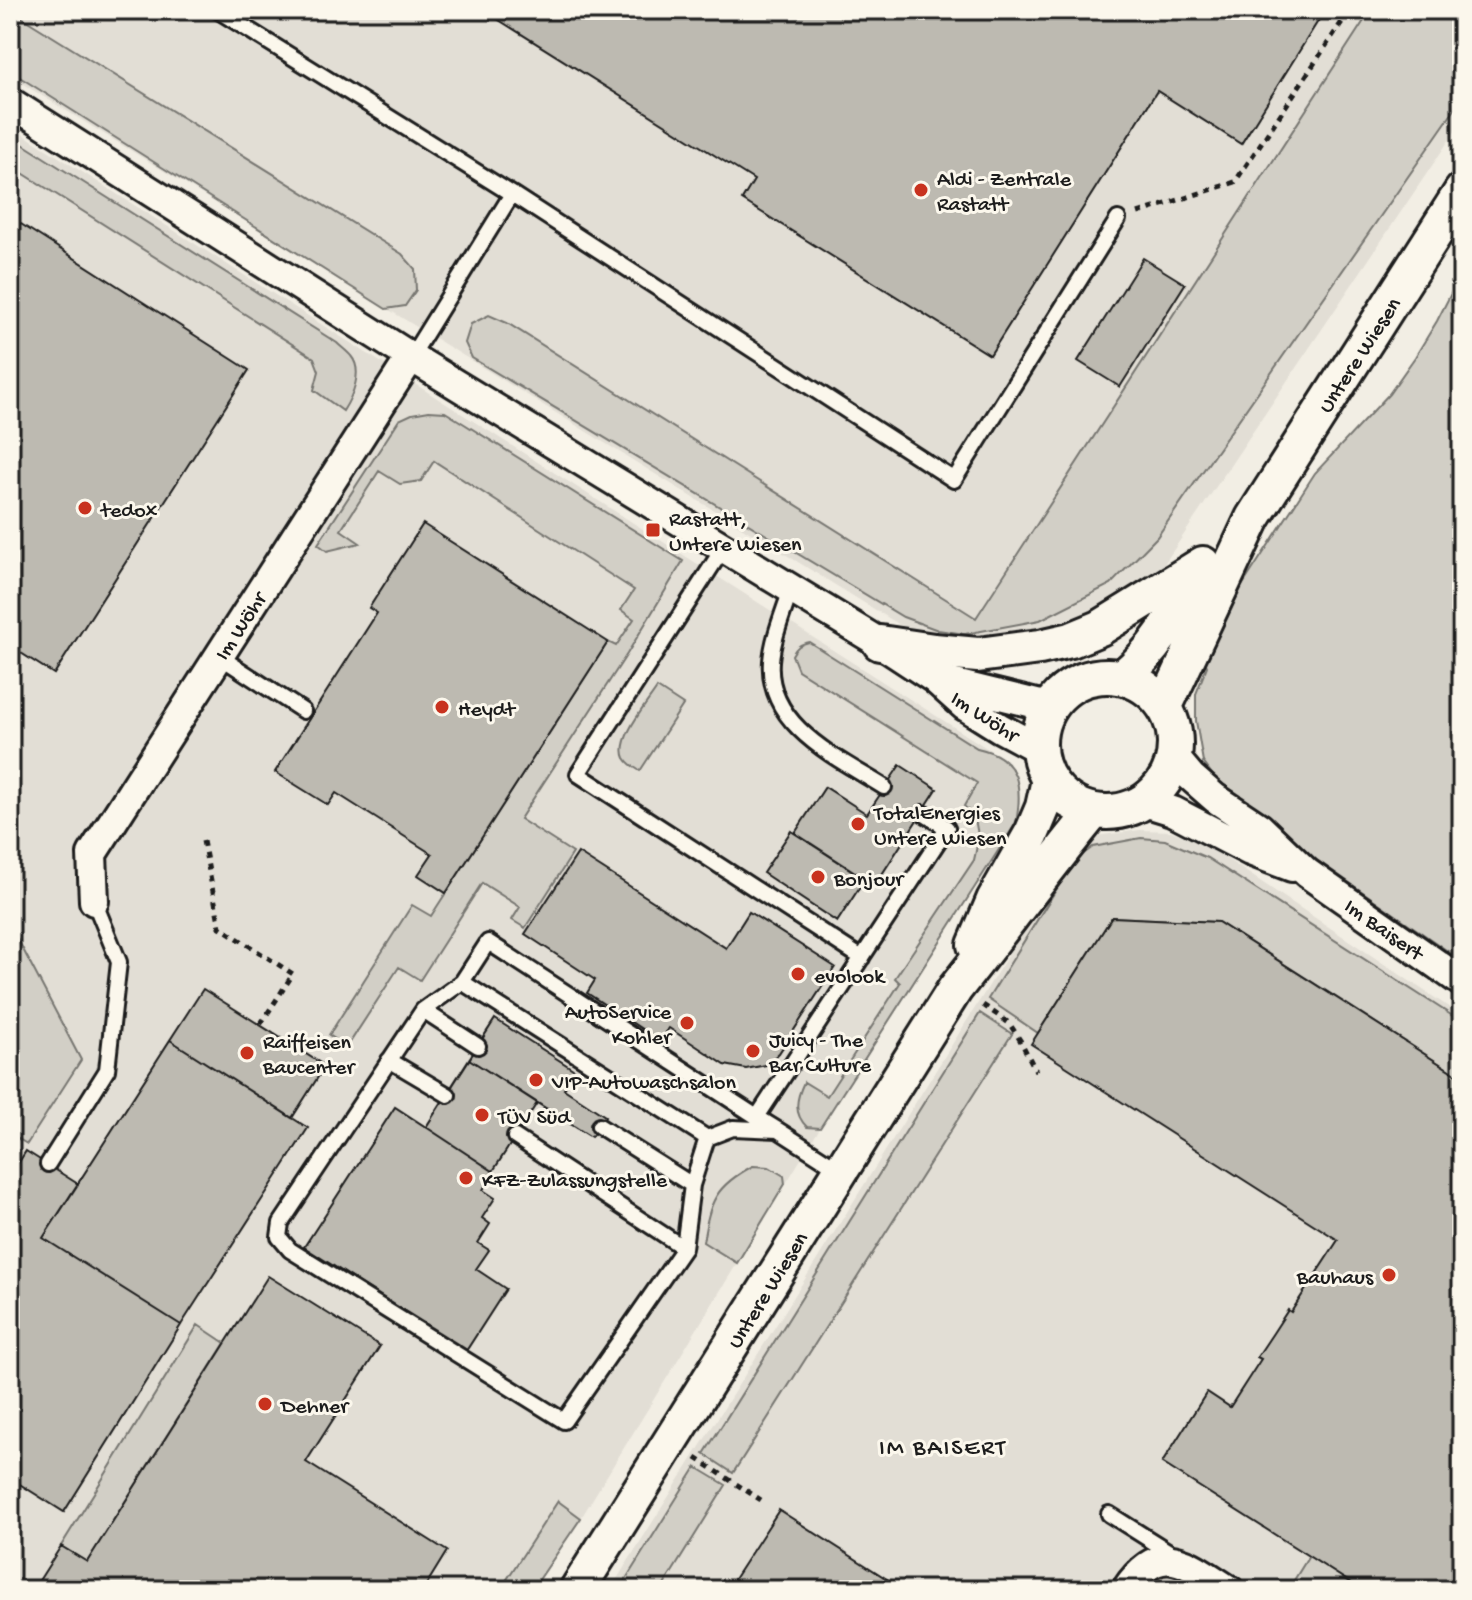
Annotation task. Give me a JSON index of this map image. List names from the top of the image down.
{
  "streets": {
    "street": ["Untere Wiesen", "Im Wöhr", "Im Baisert"]
  },
  "crossings": [
    ["Untere Wiesen", "Im Wöhr"],
    ["Untere Wiesen", "Im Baisert"],
    ["Im Wöhr", "Im Baisert"]
  ],
  "districts": ["IM BAISERT"],
  "places": {
    "other": [
      "Aldi - Zentrale Rastatt",
      "tedox",
      "Heydt",
      "TotalEnergies Untere Wiesen",
      "Bonjour",
      "evolook",
      "AutoService Kohler",
      "Juicy - The Bar Culture",
      "Raiffeisen Baucenter",
      "VIP-Autowaschsalon",
      "TÜV Süd",
      "KFZ-Zulassungstelle",
      "Bauhaus",
      "Dehner"
    ],
    "transit": ["Rastatt, Untere Wiesen"]
  }
}
